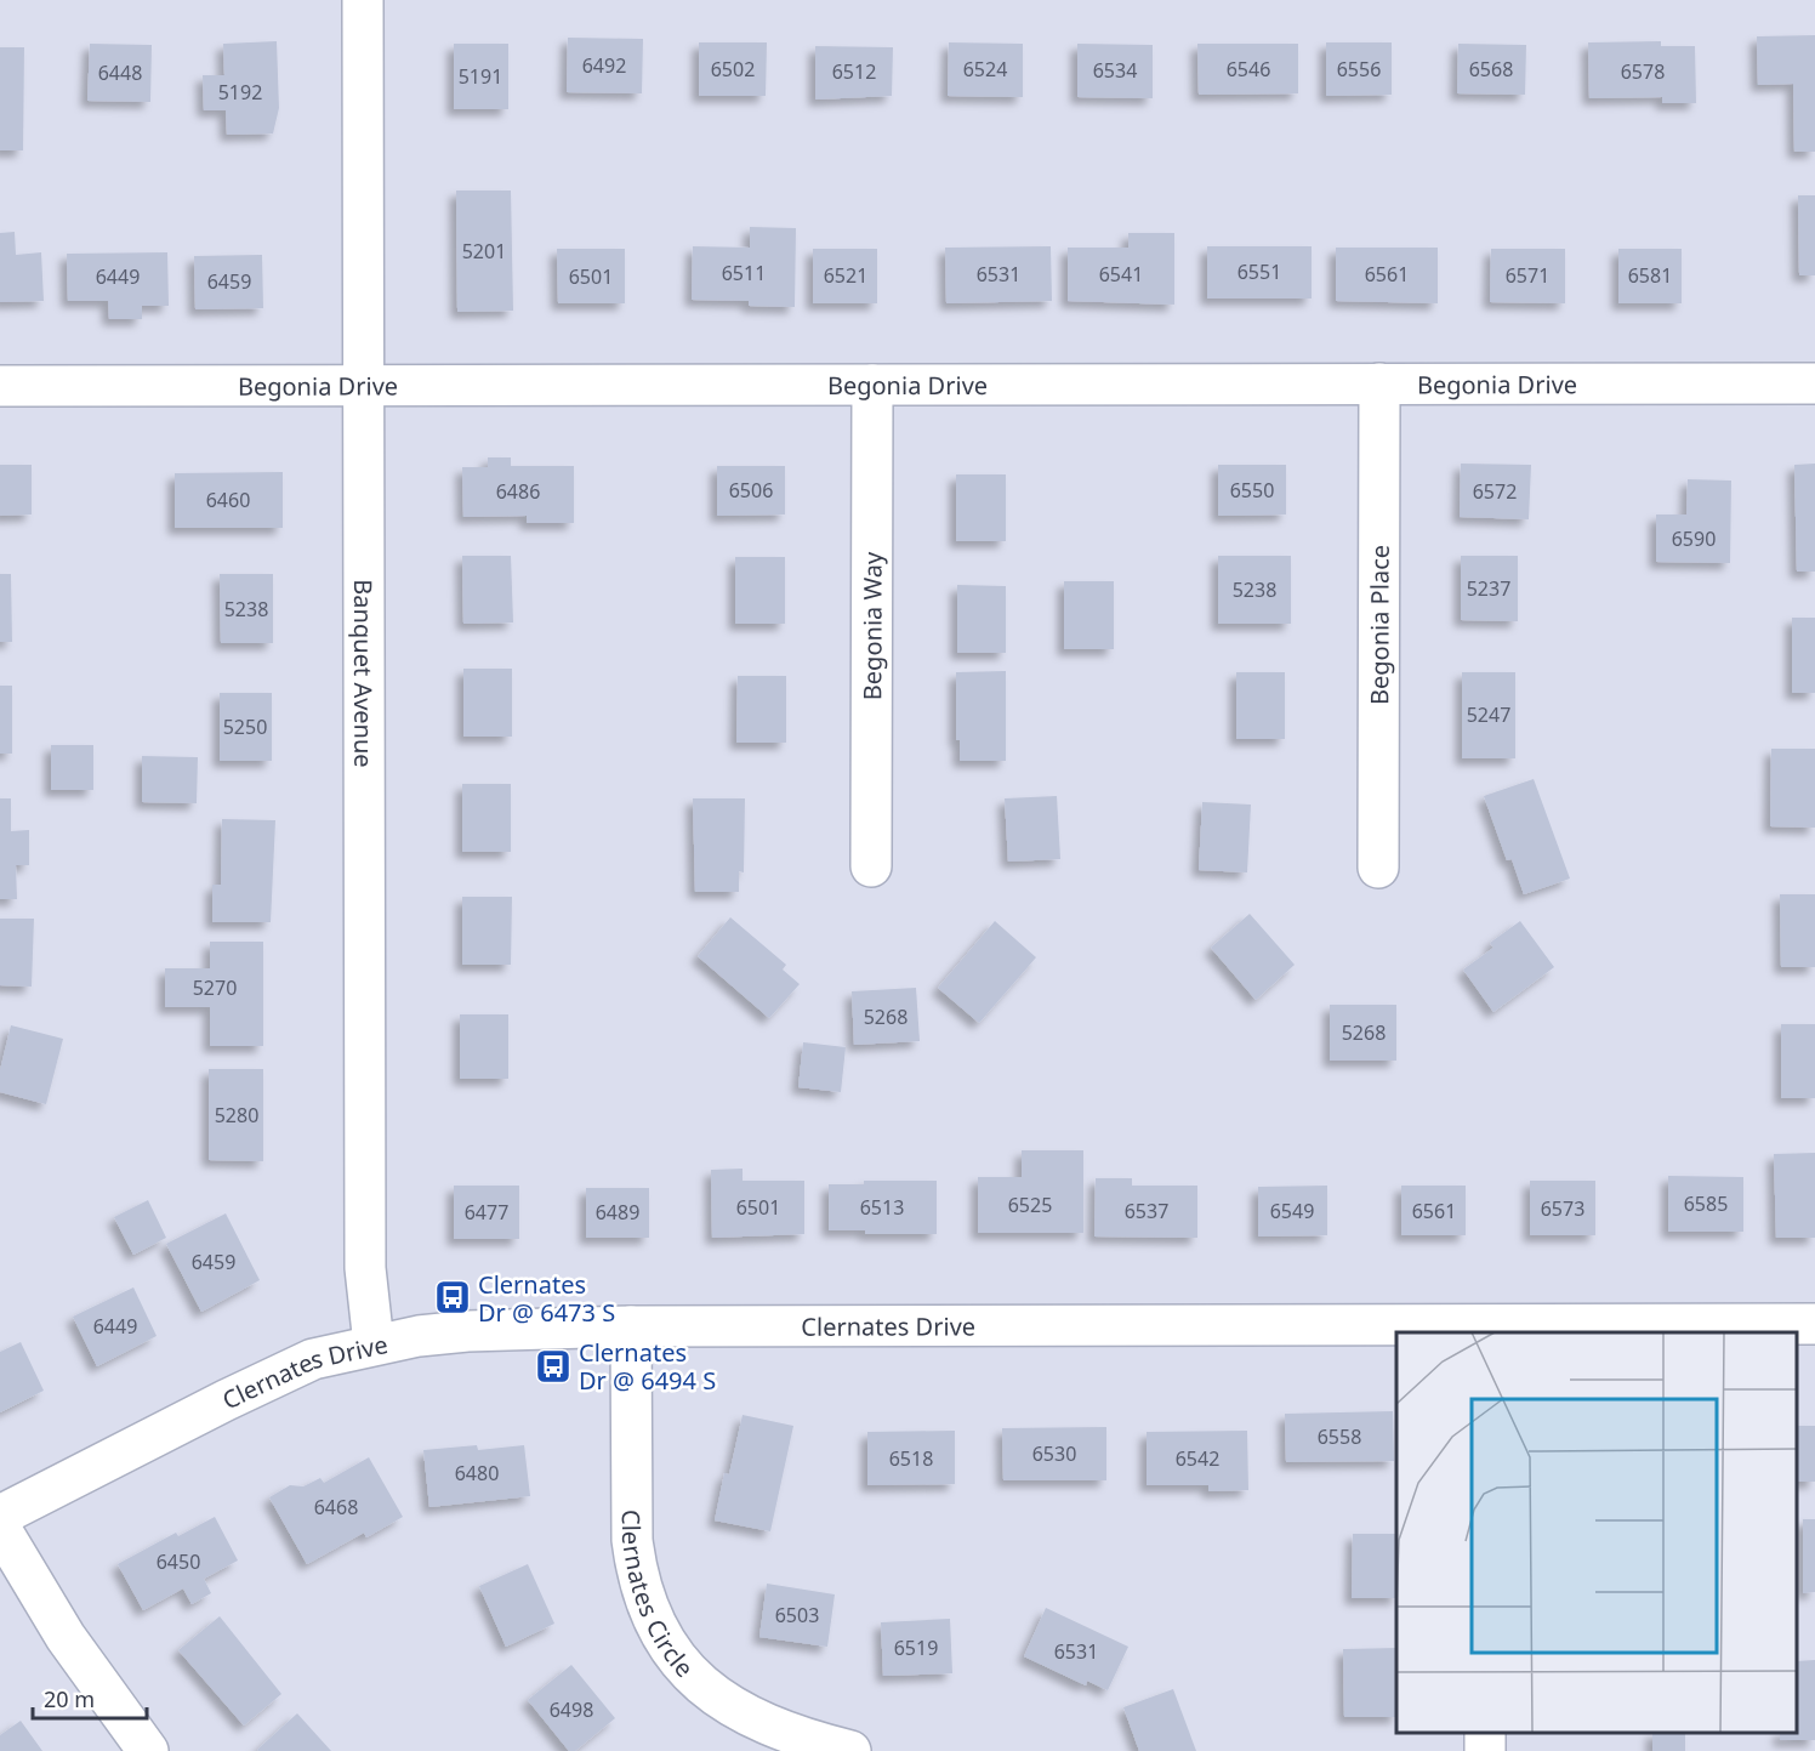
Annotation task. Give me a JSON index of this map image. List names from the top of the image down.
{
  "streets": {
    "street": [
      "Begonia Drive",
      "Begonia Way",
      "Begonia Place",
      "Banquet Avenue",
      "Clernates Drive",
      "Clernates Circle"
    ]
  },
  "crossings": [
    ["Begonia Drive", "Begonia Way"],
    ["Begonia Drive", "Begonia Place"],
    ["Begonia Drive", "Banquet Avenue"],
    ["Banquet Avenue", "Clernates Drive"],
    ["Clernates Drive", "Clernates Circle"]
  ],
  "places": {
    "bus stop": ["Clernates Dr @ 6473 S", "Clernates Dr @ 6494 S"]
  },
  "house_numbers": [
    "6492",
    "6502",
    "6524",
    "6546",
    "6556",
    "6568",
    "6534",
    "6512",
    "6578",
    "6448",
    "5191",
    "5192",
    "5201",
    "6551",
    "6511",
    "6531",
    "6541",
    "6561",
    "6521",
    "6571",
    "6581",
    "6449",
    "6501",
    "6459",
    "6506",
    "6550",
    "6486",
    "6572",
    "6460",
    "6590",
    "5237",
    "5238",
    "5238",
    "5247",
    "5250",
    "5270",
    "5268",
    "5268",
    "5280",
    "6585",
    "6525",
    "6501",
    "6513",
    "6573",
    "6537",
    "6549",
    "6561",
    "6477",
    "6489",
    "6459",
    "6449",
    "6558",
    "6530",
    "6518",
    "6542",
    "6480",
    "6468",
    "6450",
    "6503",
    "6519",
    "6531",
    "6498"
  ],
  "scale_bar": "20 m"
}
